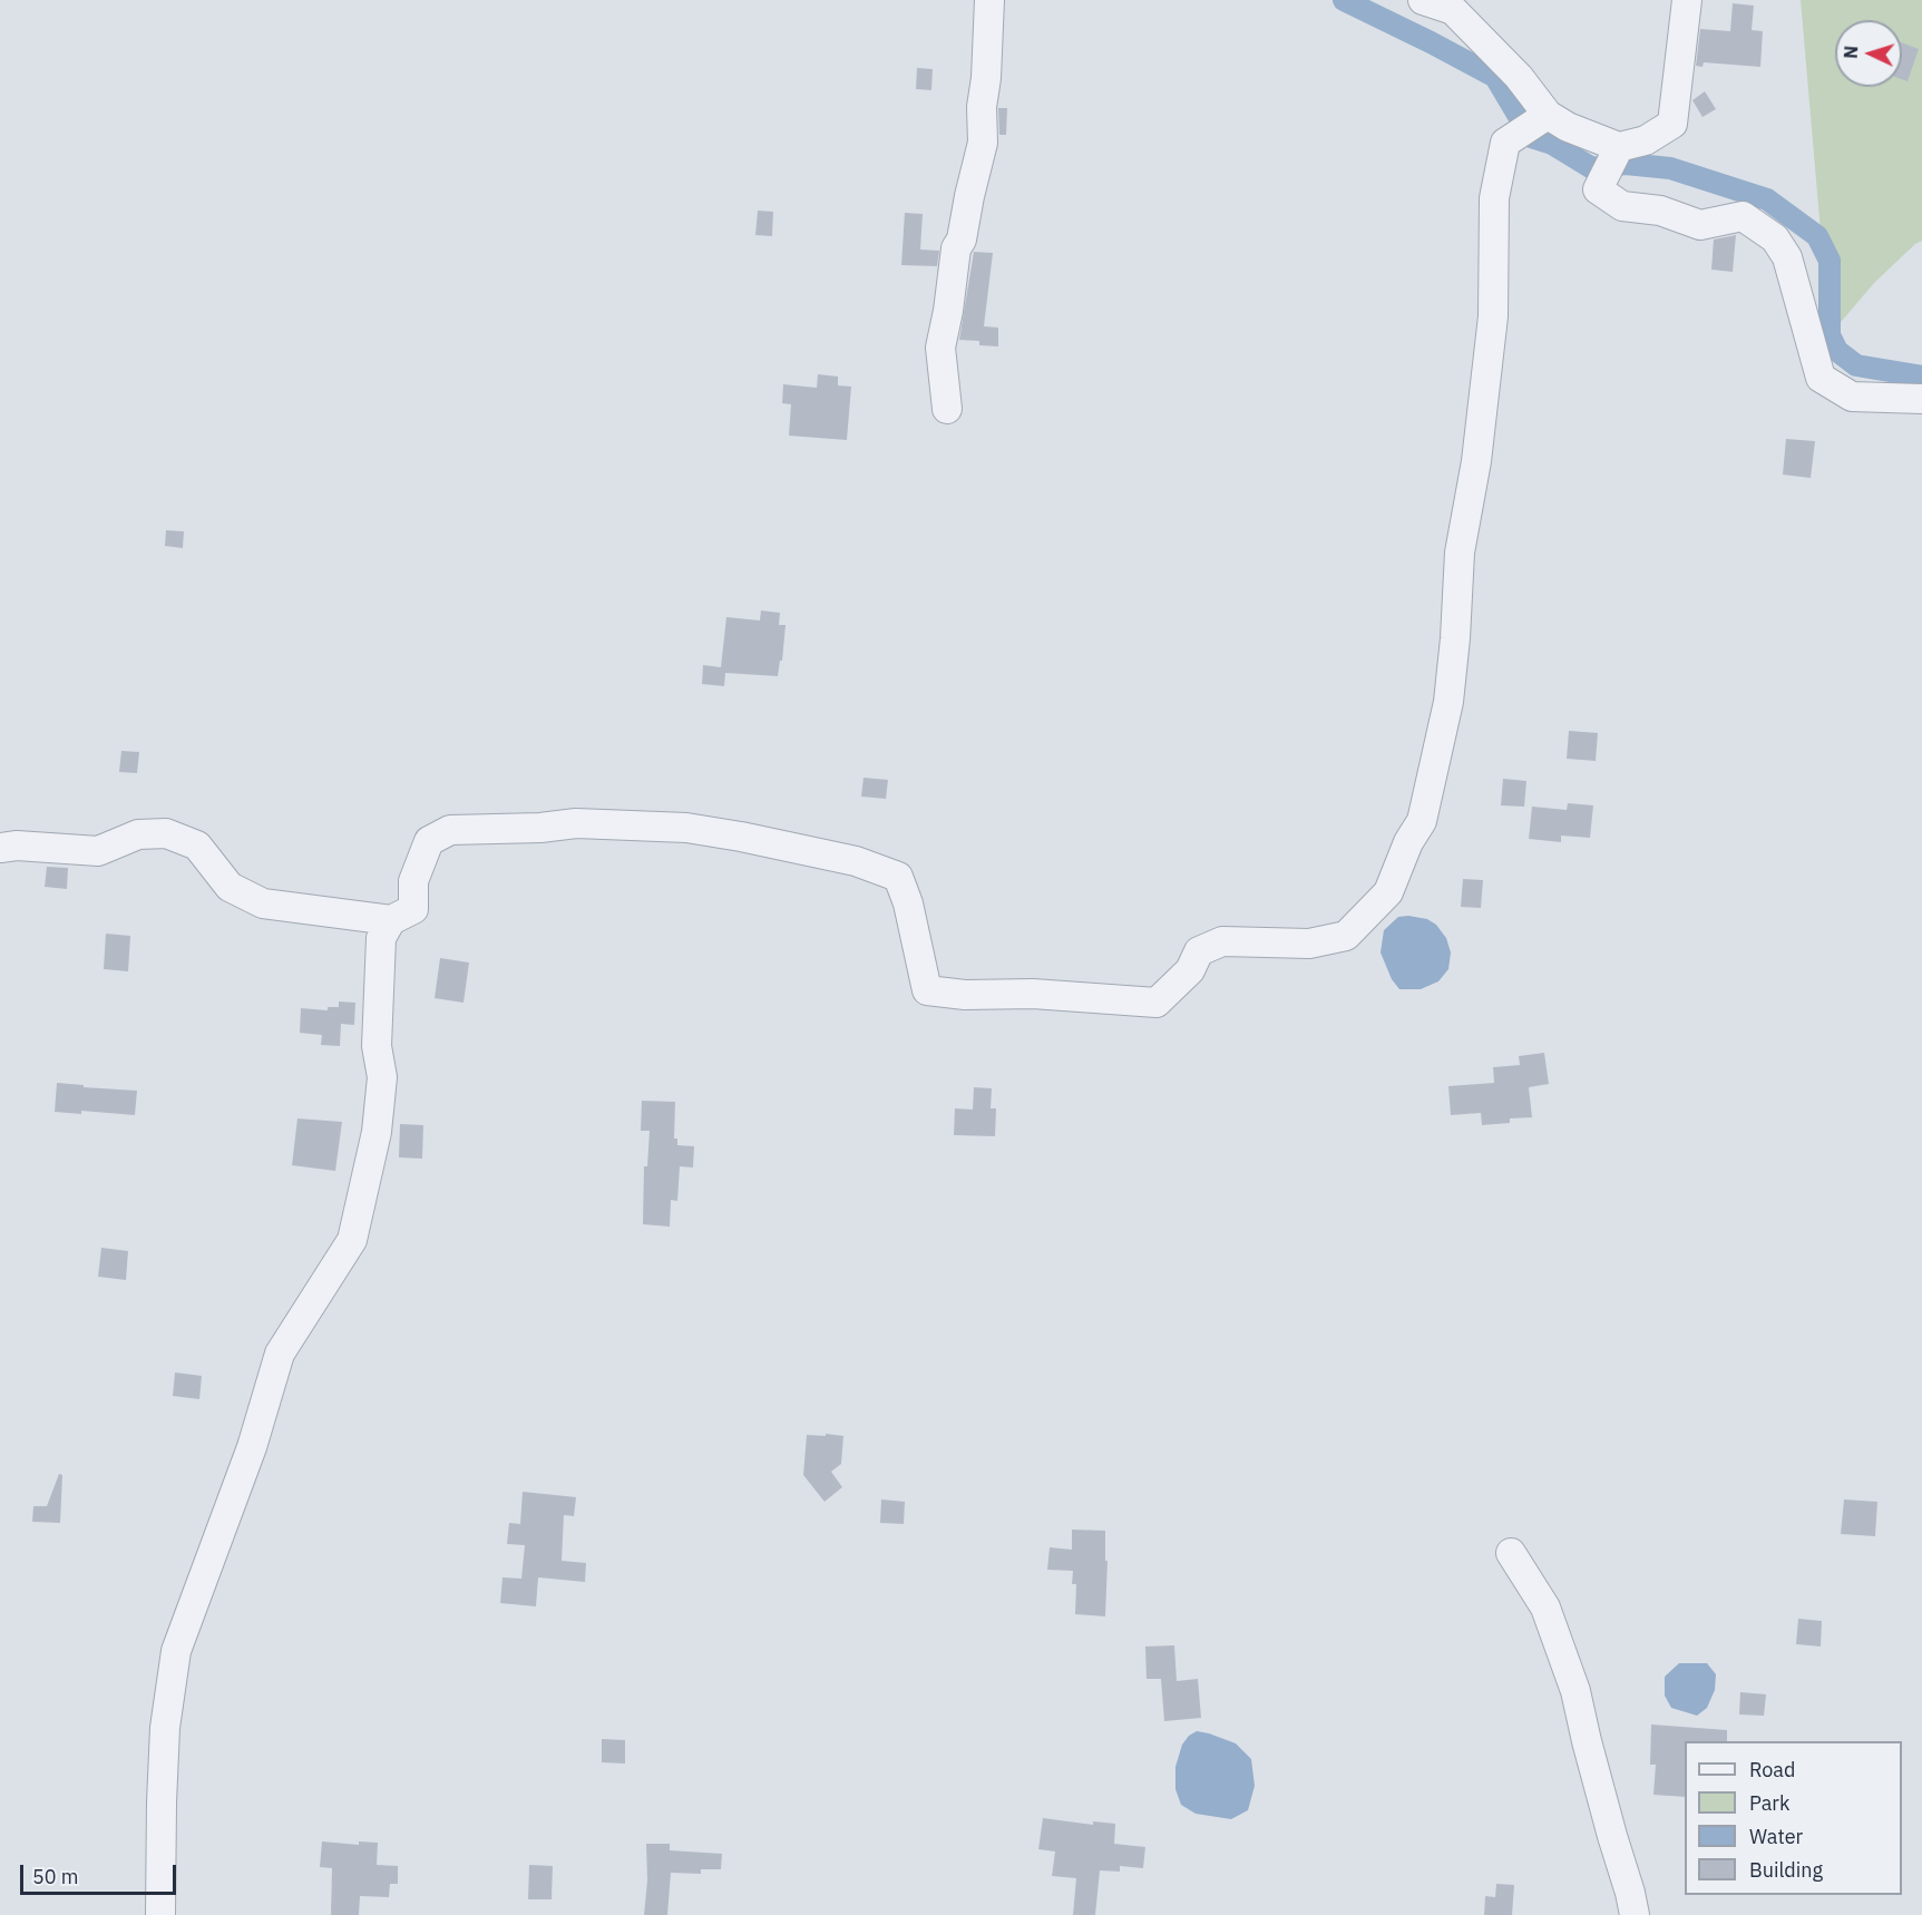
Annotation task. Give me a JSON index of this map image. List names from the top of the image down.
{
  "legend": [
    "Road",
    "Park",
    "Water",
    "Building"
  ],
  "scale_bar": "50 m",
  "north": "left"
}
